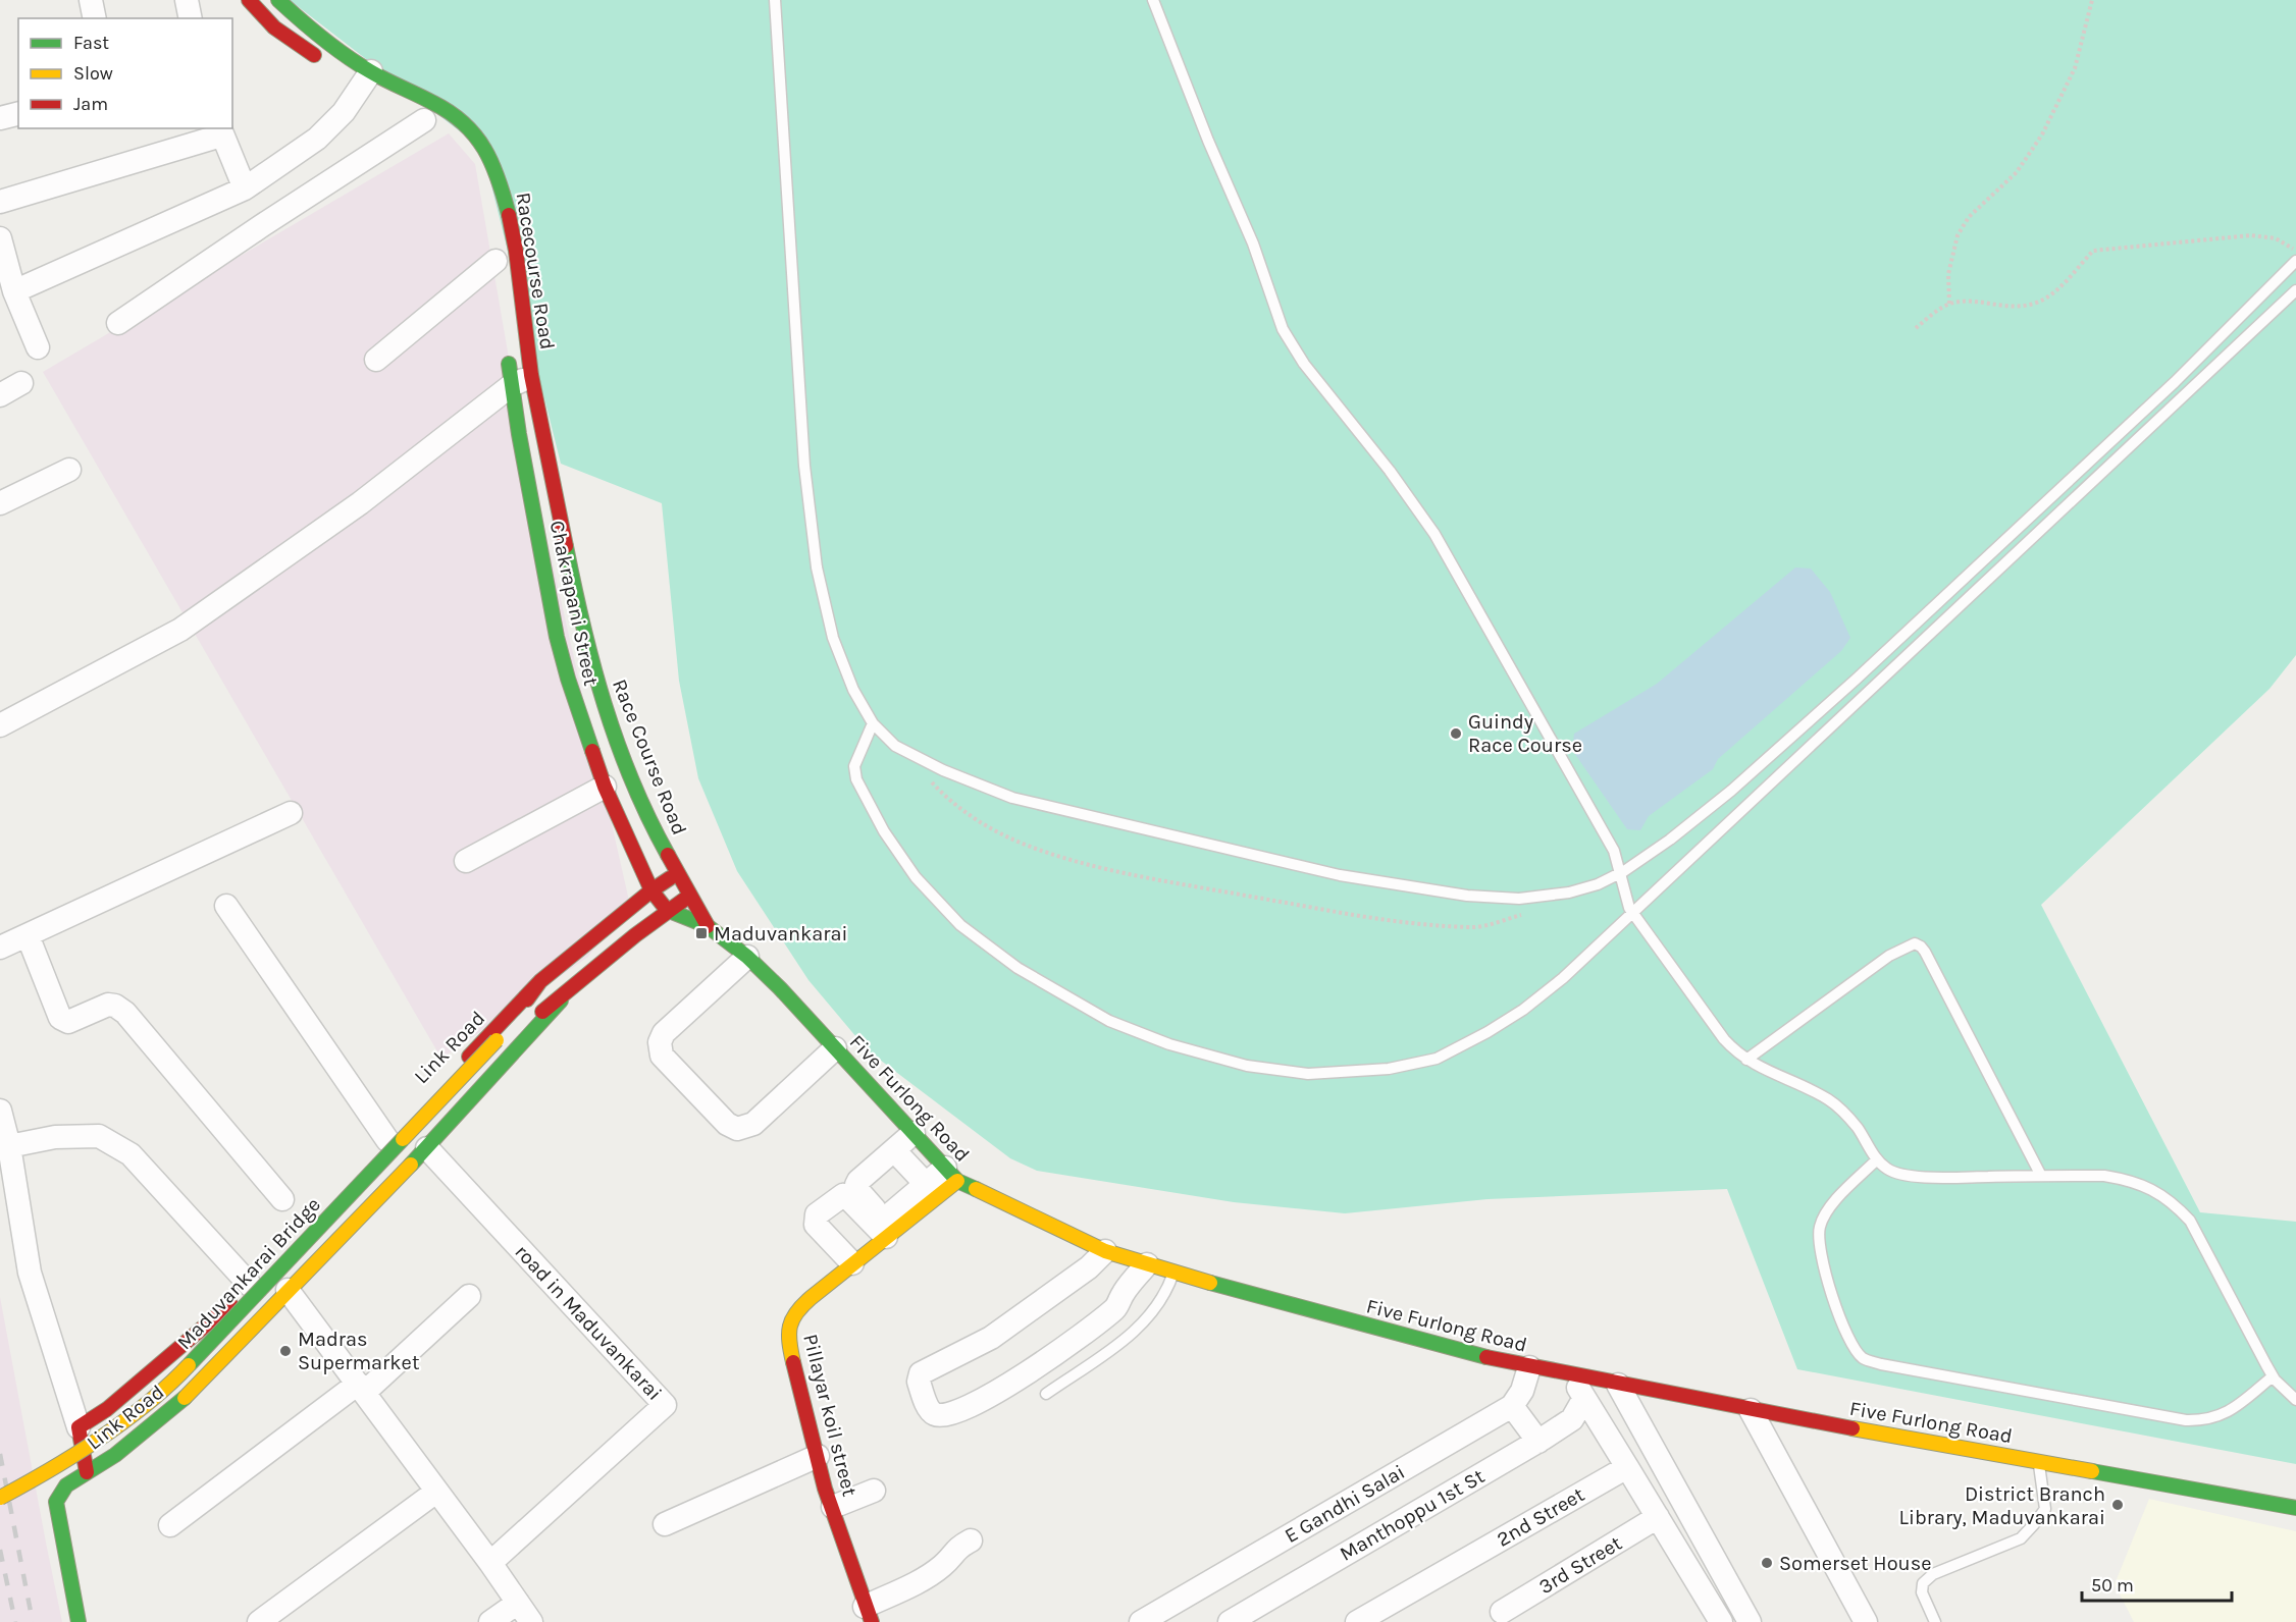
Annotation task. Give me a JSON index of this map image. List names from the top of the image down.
{
  "streets": {
    "main road": [
      "Racecourse Road",
      "Chakrapani Street",
      "Race Course Road",
      "Link Road",
      "Five Furlong Road",
      "Maduvankarai Bridge",
      "Pillayar koil street"
    ],
    "street": [
      "road in Maduvankarai",
      "E Gandhi Salai",
      "Manthoppu 1st St",
      "2nd Street",
      "3rd Street"
    ]
  },
  "crossings": [
    ["Racecourse Road", "Chakrapani Street"],
    ["Racecourse Road", "Race Course Road"],
    ["Chakrapani Street", "Five Furlong Road"],
    ["Race Course Road", "Five Furlong Road"],
    ["Link Road", "road in Maduvankarai"],
    ["Five Furlong Road", "Pillayar koil street"]
  ],
  "places": {
    "other": [
      "Guindy Race Course",
      "Madras Supermarket",
      "District Branch Library, Maduvankarai",
      "Somerset House"
    ],
    "transit": ["Maduvankarai"]
  },
  "legend": ["Fast", "Slow", "Jam"],
  "scale_bar": "50 m"
}
